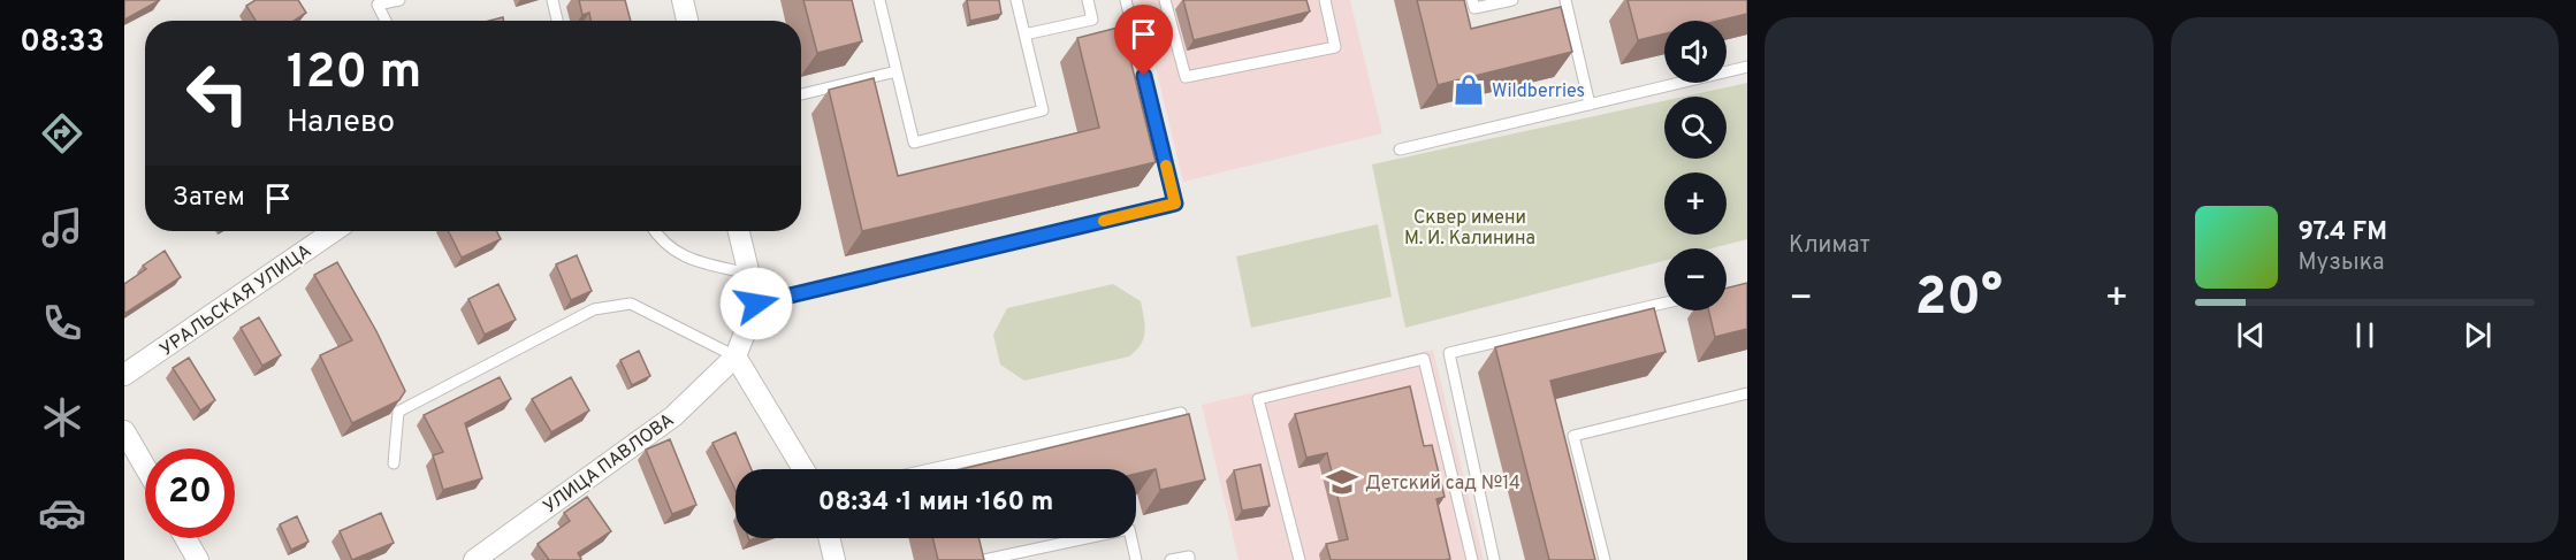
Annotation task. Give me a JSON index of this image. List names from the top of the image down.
{
  "streets": {
    "street": ["УРАЛЬСКАЯ УЛИЦА", "УЛИЦА ПАВЛОВА"]
  },
  "parks": ["Сквер имени М. И. Калинина"],
  "places": {
    "shop": ["Wildberries"],
    "school or university": ["Детский сад №14"]
  },
  "page": {
    "tabs": "08:33",
    "tile": "Климат",
    "map_buttons": ["+", "−"],
    "turn": ["120 m", "Налево"],
    "then": "Затем",
    "song": ["97.4 FM", "Музыка"],
    "heat": ["−", "20°", "+"],
    "limit": "20",
    "trip": "08:34 · 1 мин · 160 m"
  }
}
